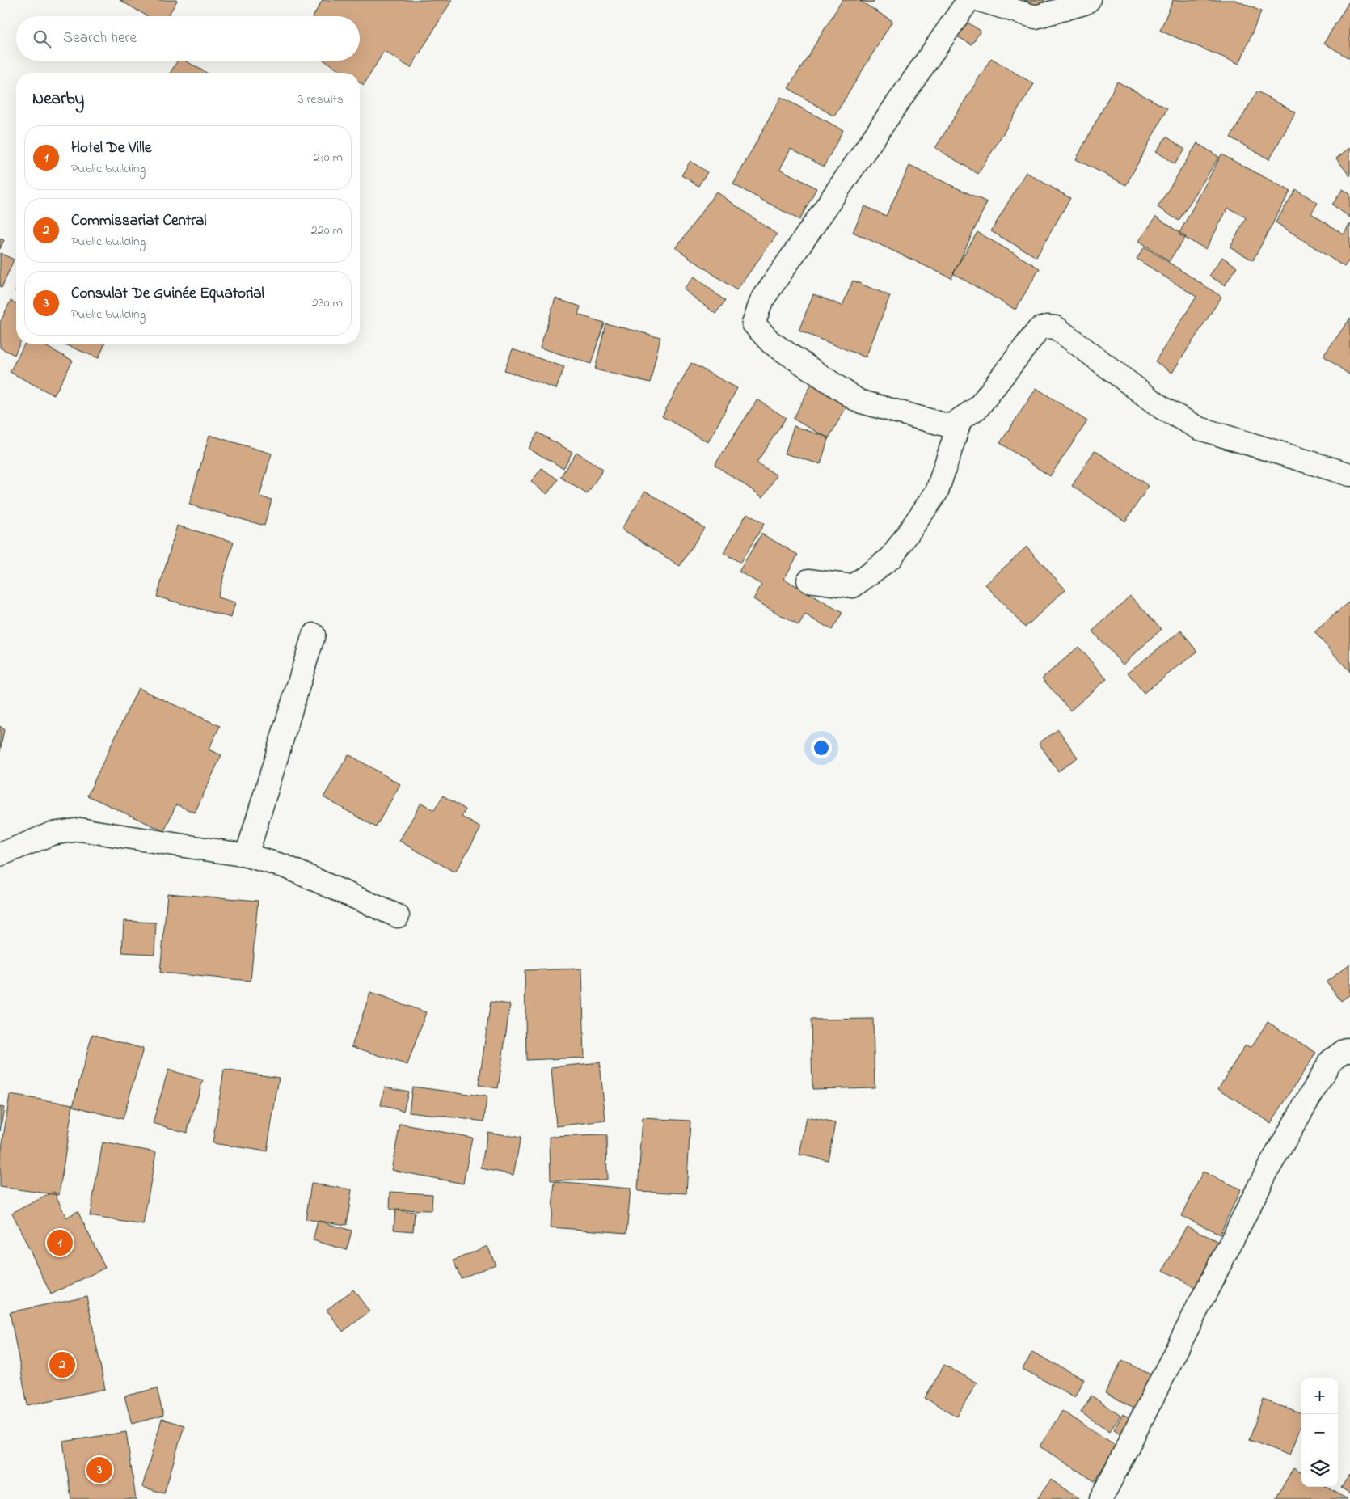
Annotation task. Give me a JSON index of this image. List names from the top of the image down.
{
  "page": {
    "search": "Search here",
    "heading": ["Nearby", "3 results"],
    "list": [
      {
        "mark": "1",
        "name": "Hotel De Ville",
        "note": "Public building",
        "value": "210 m"
      },
      {
        "mark": "2",
        "name": "Commissariat Central",
        "note": "Public building",
        "value": "220 m"
      },
      {
        "mark": "3",
        "name": "Consulat De Guinée Equatorial",
        "note": "Public building",
        "value": "230 m"
      }
    ],
    "pins": ["1", "2", "3"],
    "map_buttons": ["+", "−"]
  }
}
